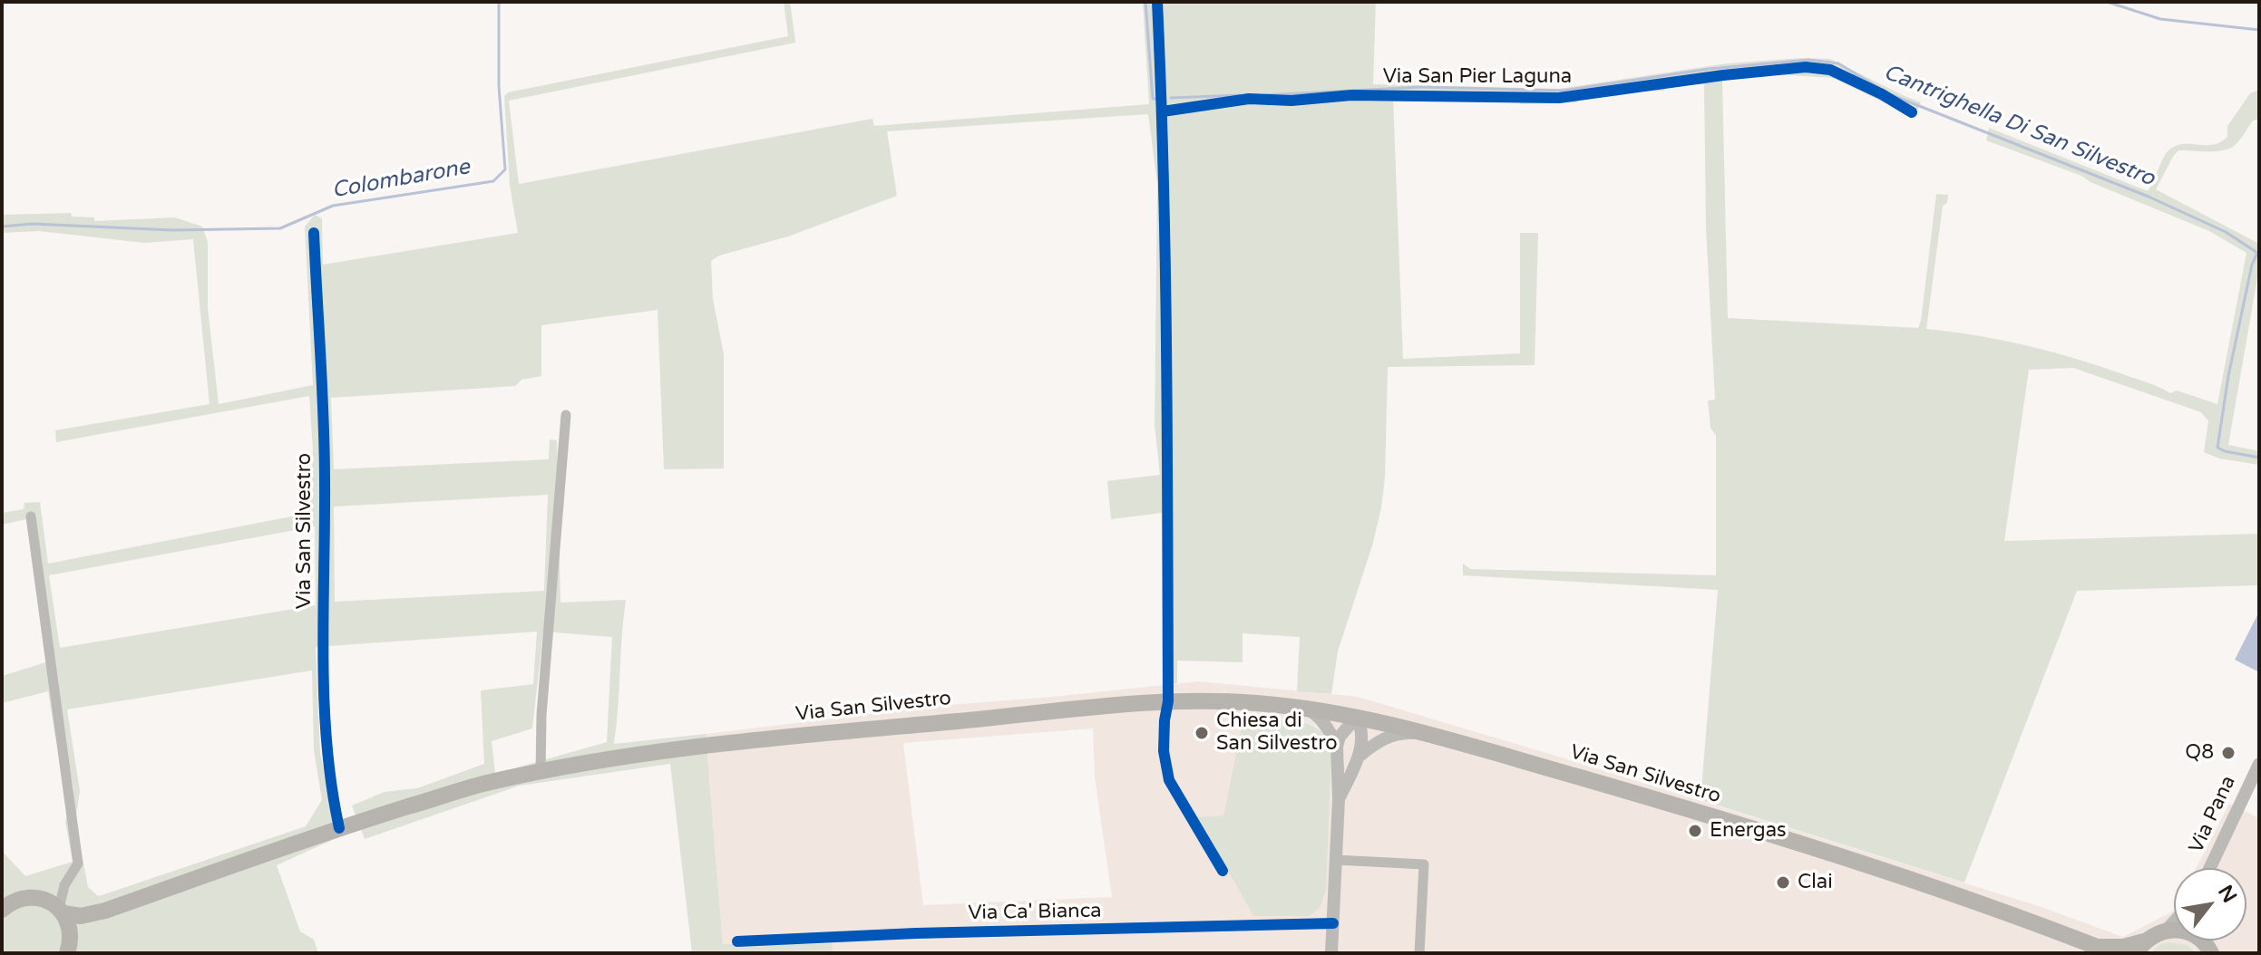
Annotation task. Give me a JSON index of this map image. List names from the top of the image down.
{
  "streets": {
    "main road": ["Via San Silvestro"],
    "street": ["Via San Pier Laguna", "Via Pana", "Via Ca' Bianca"]
  },
  "water": ["Cantrighella Di San Silvestro", "Colombarone"],
  "places": [
    "Chiesa di San Silvestro",
    "Q8",
    "Energas",
    "Clai"
  ],
  "north": "top right"
}
